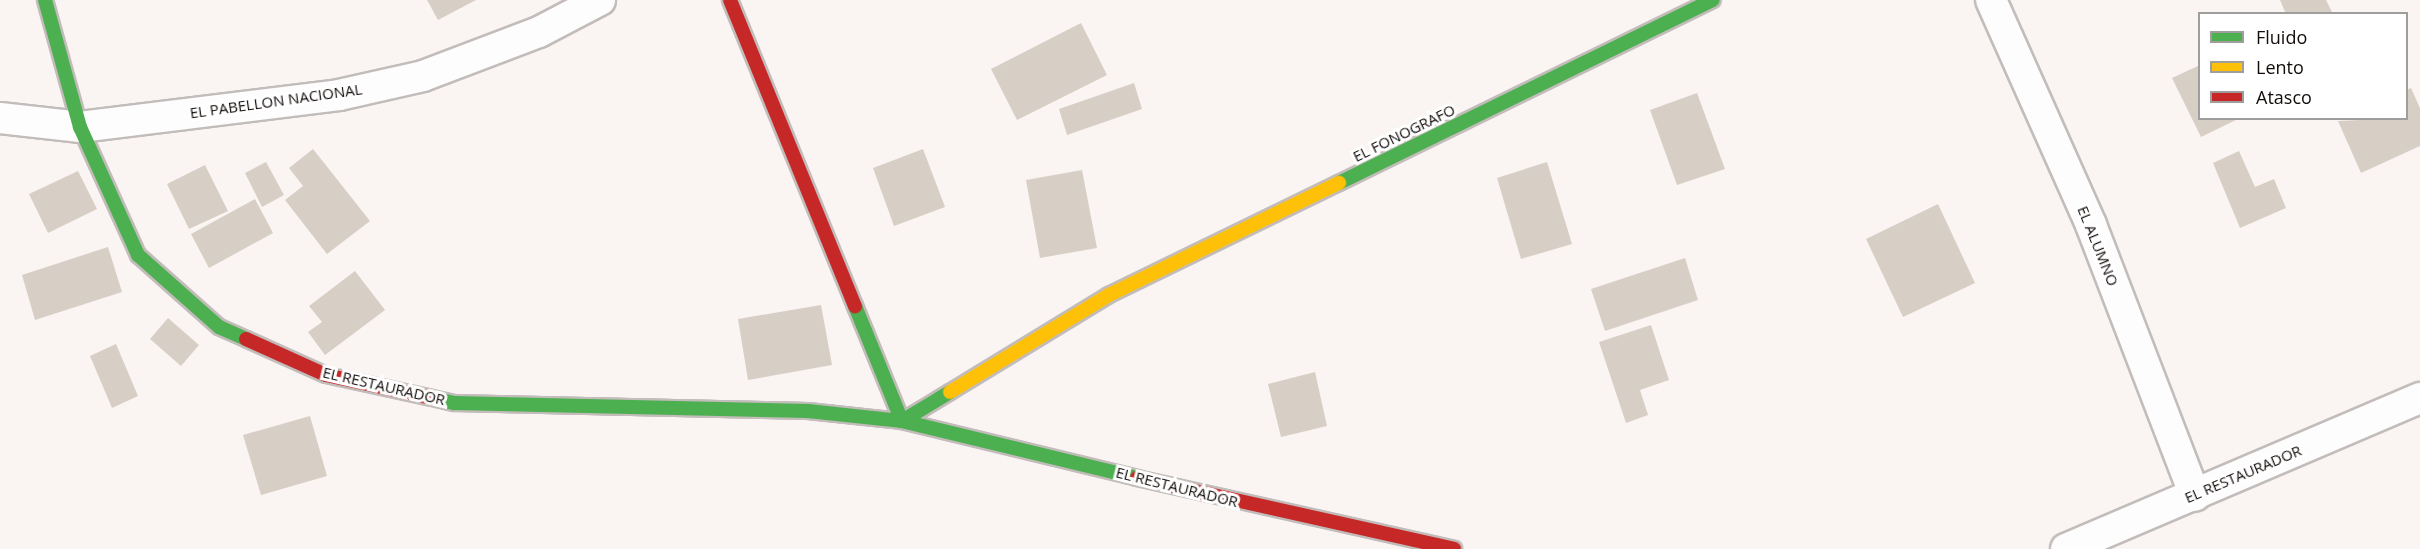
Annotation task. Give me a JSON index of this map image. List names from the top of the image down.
{
  "streets": {
    "street": [
      "EL PABELLON NACIONAL",
      "EL FONOGRAFO",
      "EL ALUMNO",
      "EL RESTAURADOR"
    ]
  },
  "crossings": [
    ["EL PABELLON NACIONAL", "EL RESTAURADOR"],
    ["EL FONOGRAFO", "EL RESTAURADOR"],
    ["EL ALUMNO", "EL RESTAURADOR"]
  ],
  "legend": ["Fluido", "Lento", "Atasco"]
}
